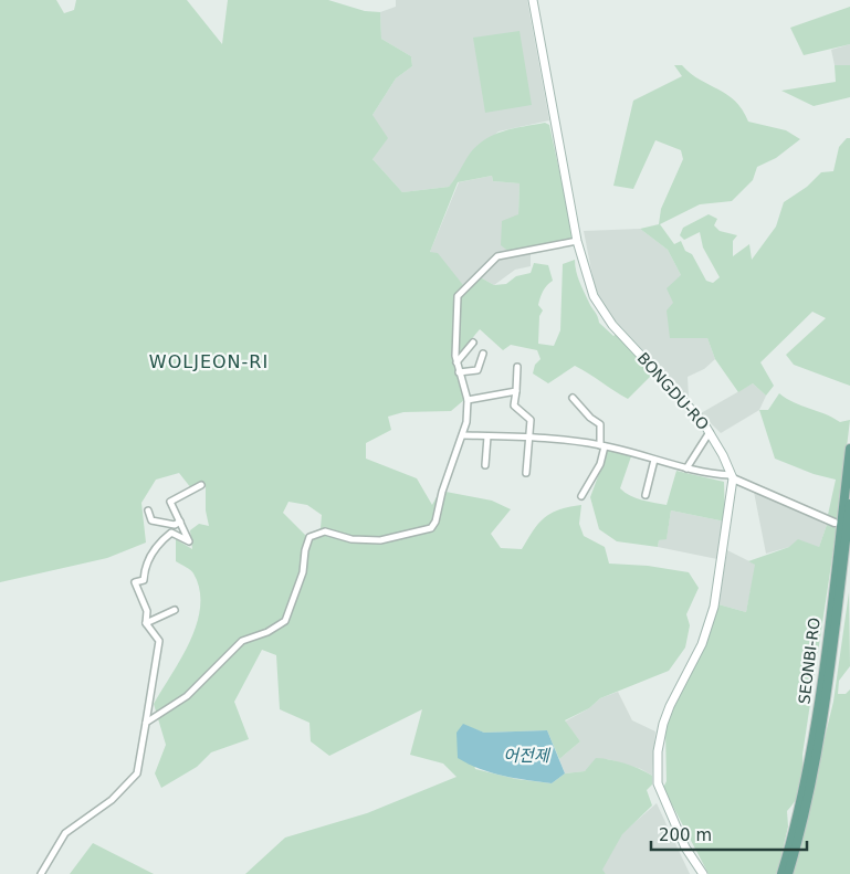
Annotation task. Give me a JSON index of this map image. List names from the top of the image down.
{
  "streets": {
    "main road": ["BONGDU-RO", "SEONBI-RO"]
  },
  "districts": ["WOLJEON-RI"],
  "water": ["어전제"],
  "scale_bar": "200 m"
}
